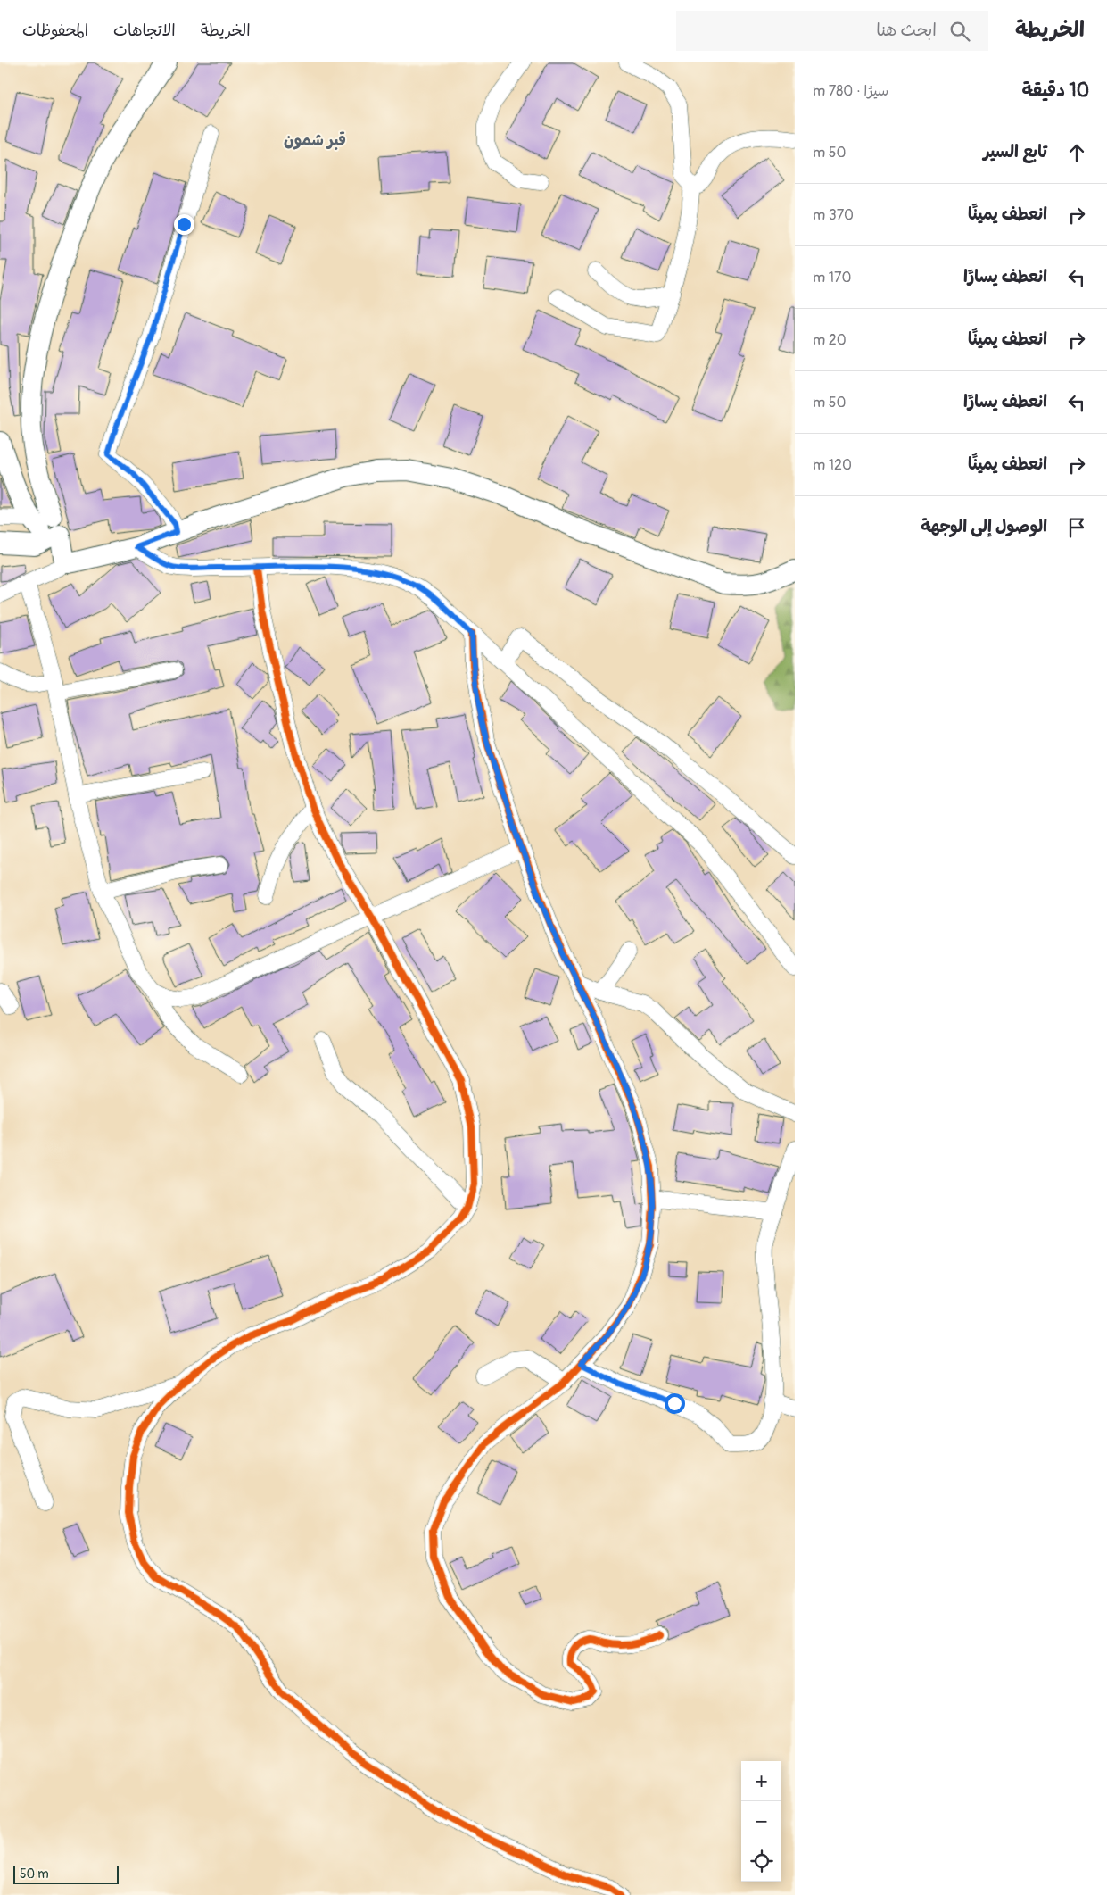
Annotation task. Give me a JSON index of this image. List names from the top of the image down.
{
  "districts": ["قبر شمون"],
  "scale_bar": "50 m",
  "page": {
    "header": "الخريطة",
    "search": "ابحث هنا",
    "nav": ["الخريطة", "الاتجاهات", "المحفوظات"],
    "heading": ["10 دقيقة", "سيرًا · 780 m"],
    "list": [
      ["تابع السير", "50 m"],
      ["انعطف يمينًا", "370 m"],
      ["انعطف يسارًا", "170 m"],
      ["انعطف يمينًا", "20 m"],
      ["انعطف يسارًا", "50 m"],
      ["انعطف يمينًا", "120 m"],
      "الوصول إلى الوجهة"
    ],
    "map_buttons": ["+", "−"],
    "scale": "50 m"
  }
}
